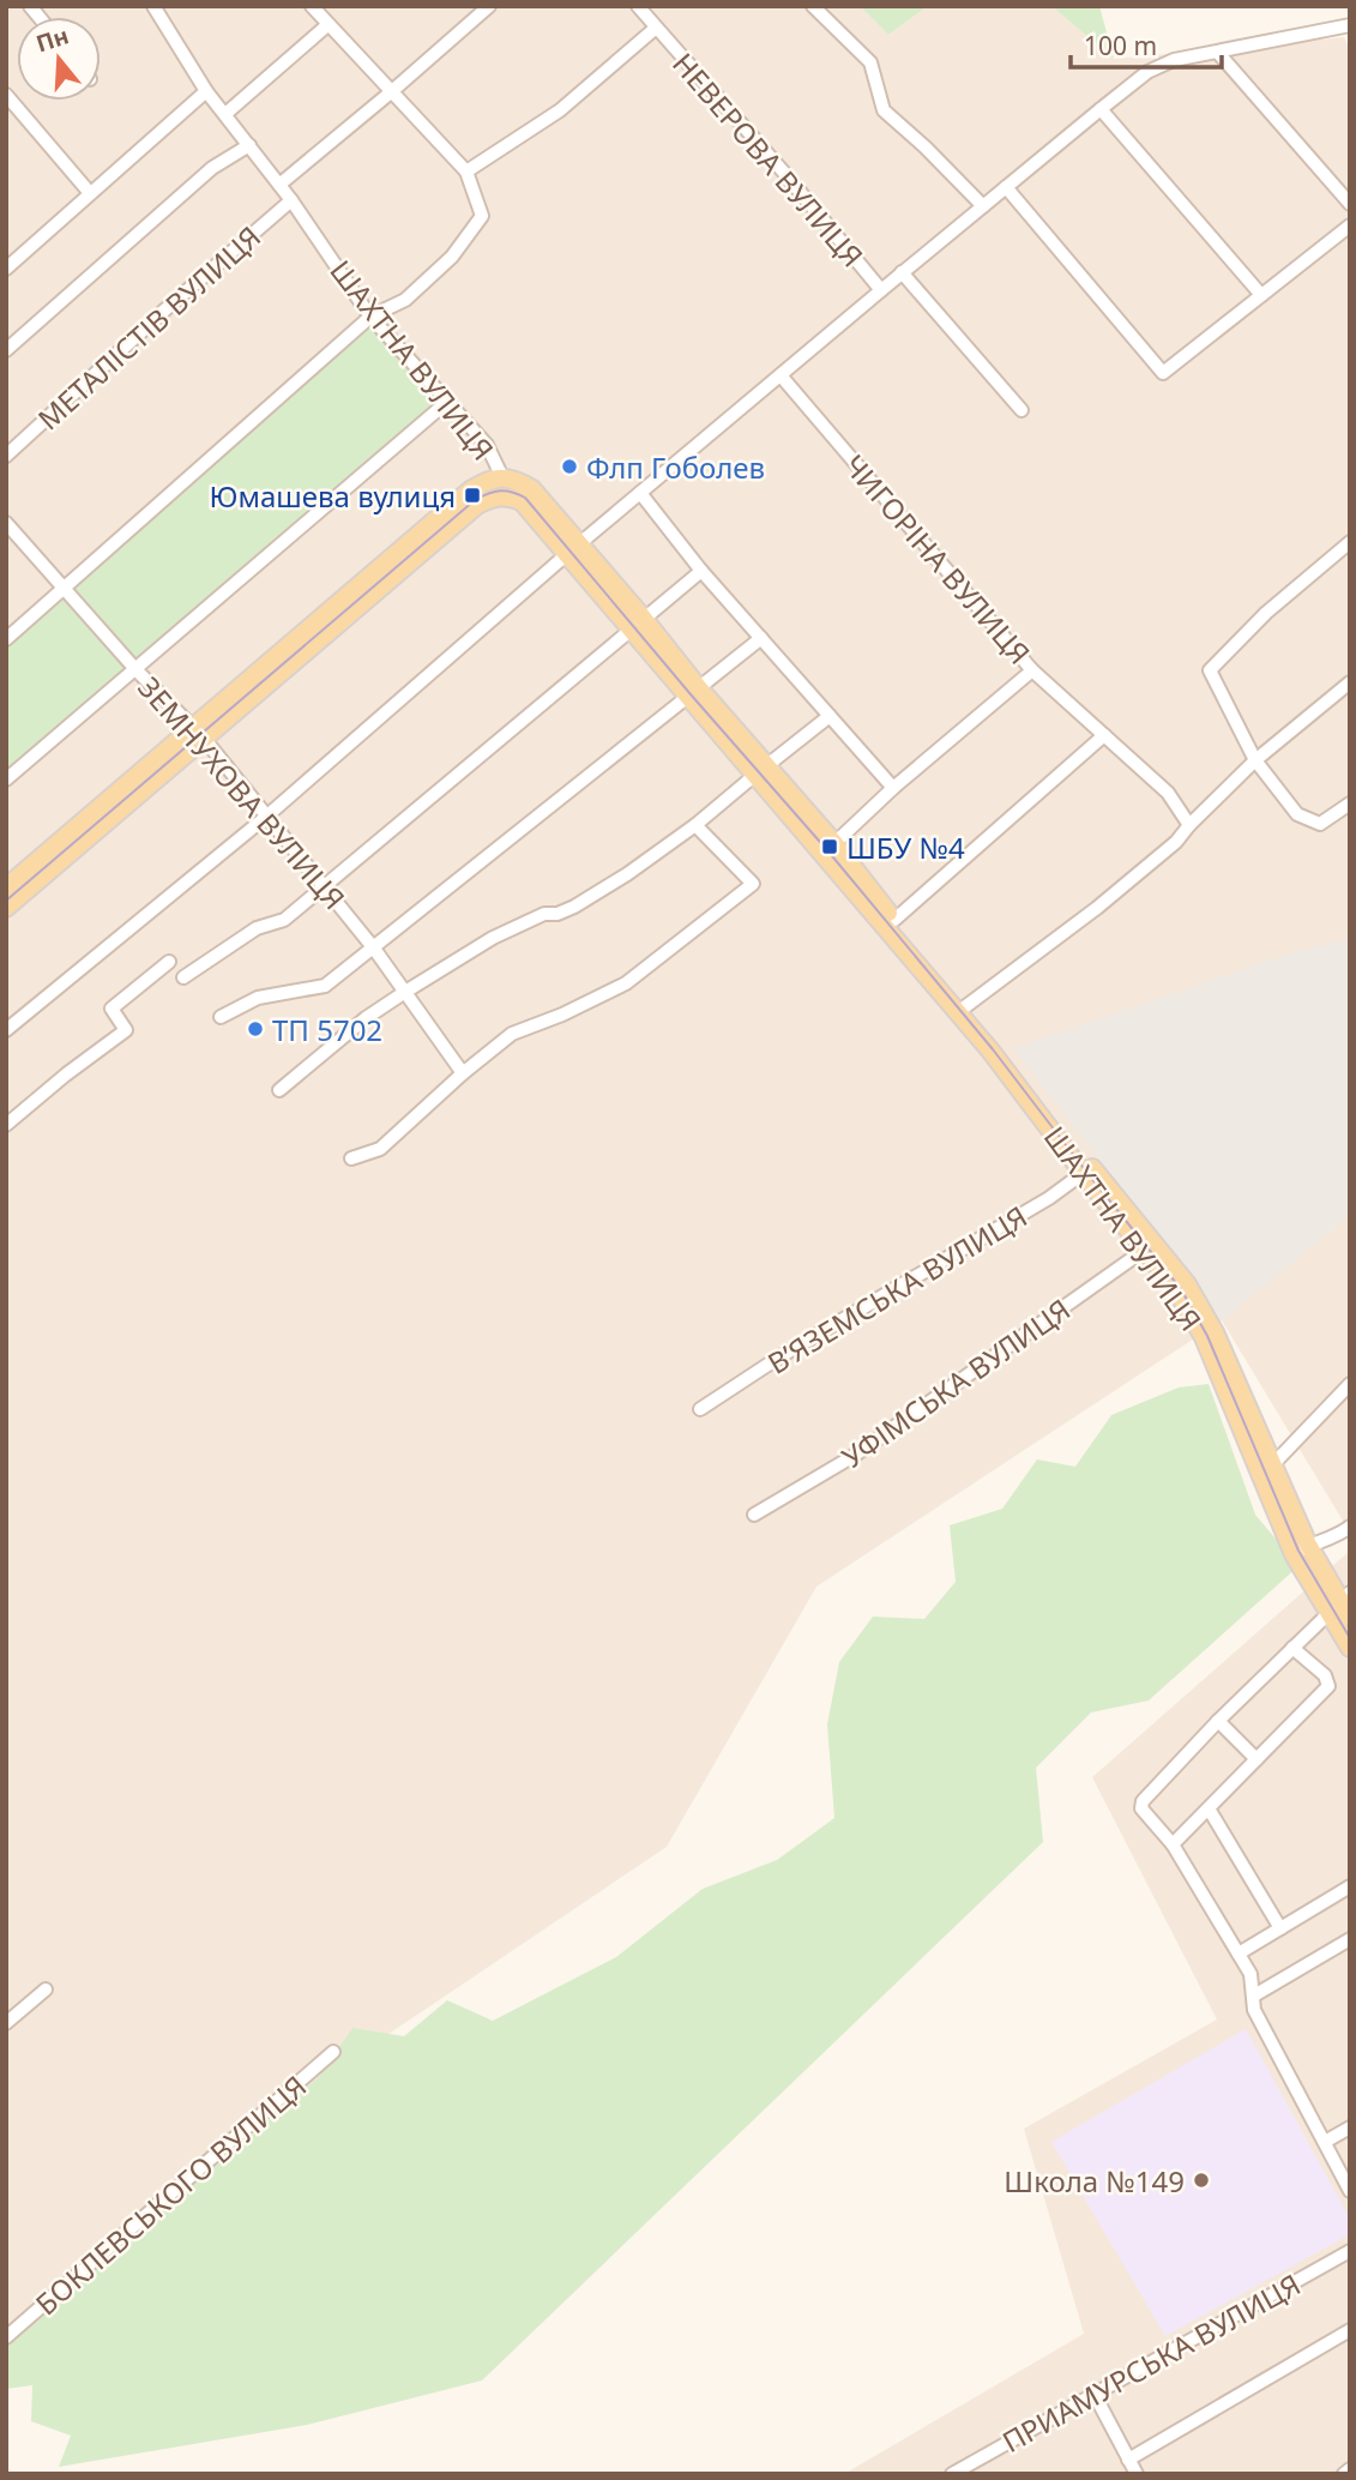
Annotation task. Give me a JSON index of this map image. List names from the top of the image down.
{
  "streets": {
    "main road": ["ШАХТНА ВУЛИЦЯ"],
    "street": [
      "НЕВЕРОВА ВУЛИЦЯ",
      "МЕТАЛІСТІВ ВУЛИЦЯ",
      "ЧИГОРІНА ВУЛИЦЯ",
      "ЗЕМНУХОВА ВУЛИЦЯ",
      "В’ЯЗЕМСЬКА ВУЛИЦЯ",
      "УФІМСЬКА ВУЛИЦЯ",
      "БОКЛЕВСЬКОГО ВУЛИЦЯ",
      "ПРИАМУРСЬКА ВУЛИЦЯ"
    ]
  },
  "crossings": [
    ["НЕВЕРОВА ВУЛИЦЯ", "ШАХТНА ВУЛИЦЯ"],
    ["НЕВЕРОВА ВУЛИЦЯ", "ЧИГОРІНА ВУЛИЦЯ"],
    ["МЕТАЛІСТІВ ВУЛИЦЯ", "ШАХТНА ВУЛИЦЯ"],
    ["ШАХТНА ВУЛИЦЯ", "ЗЕМНУХОВА ВУЛИЦЯ"],
    ["ШАХТНА ВУЛИЦЯ", "В’ЯЗЕМСЬКА ВУЛИЦЯ"],
    ["ШАХТНА ВУЛИЦЯ", "УФІМСЬКА ВУЛИЦЯ"]
  ],
  "places": {
    "other": ["Флп Гоболев", "ТП 5702", "Школа №149"],
    "transit": ["Юмашева вулиця", "ШБУ №4"]
  },
  "scale_bar": "100 m",
  "north": "top"
}
